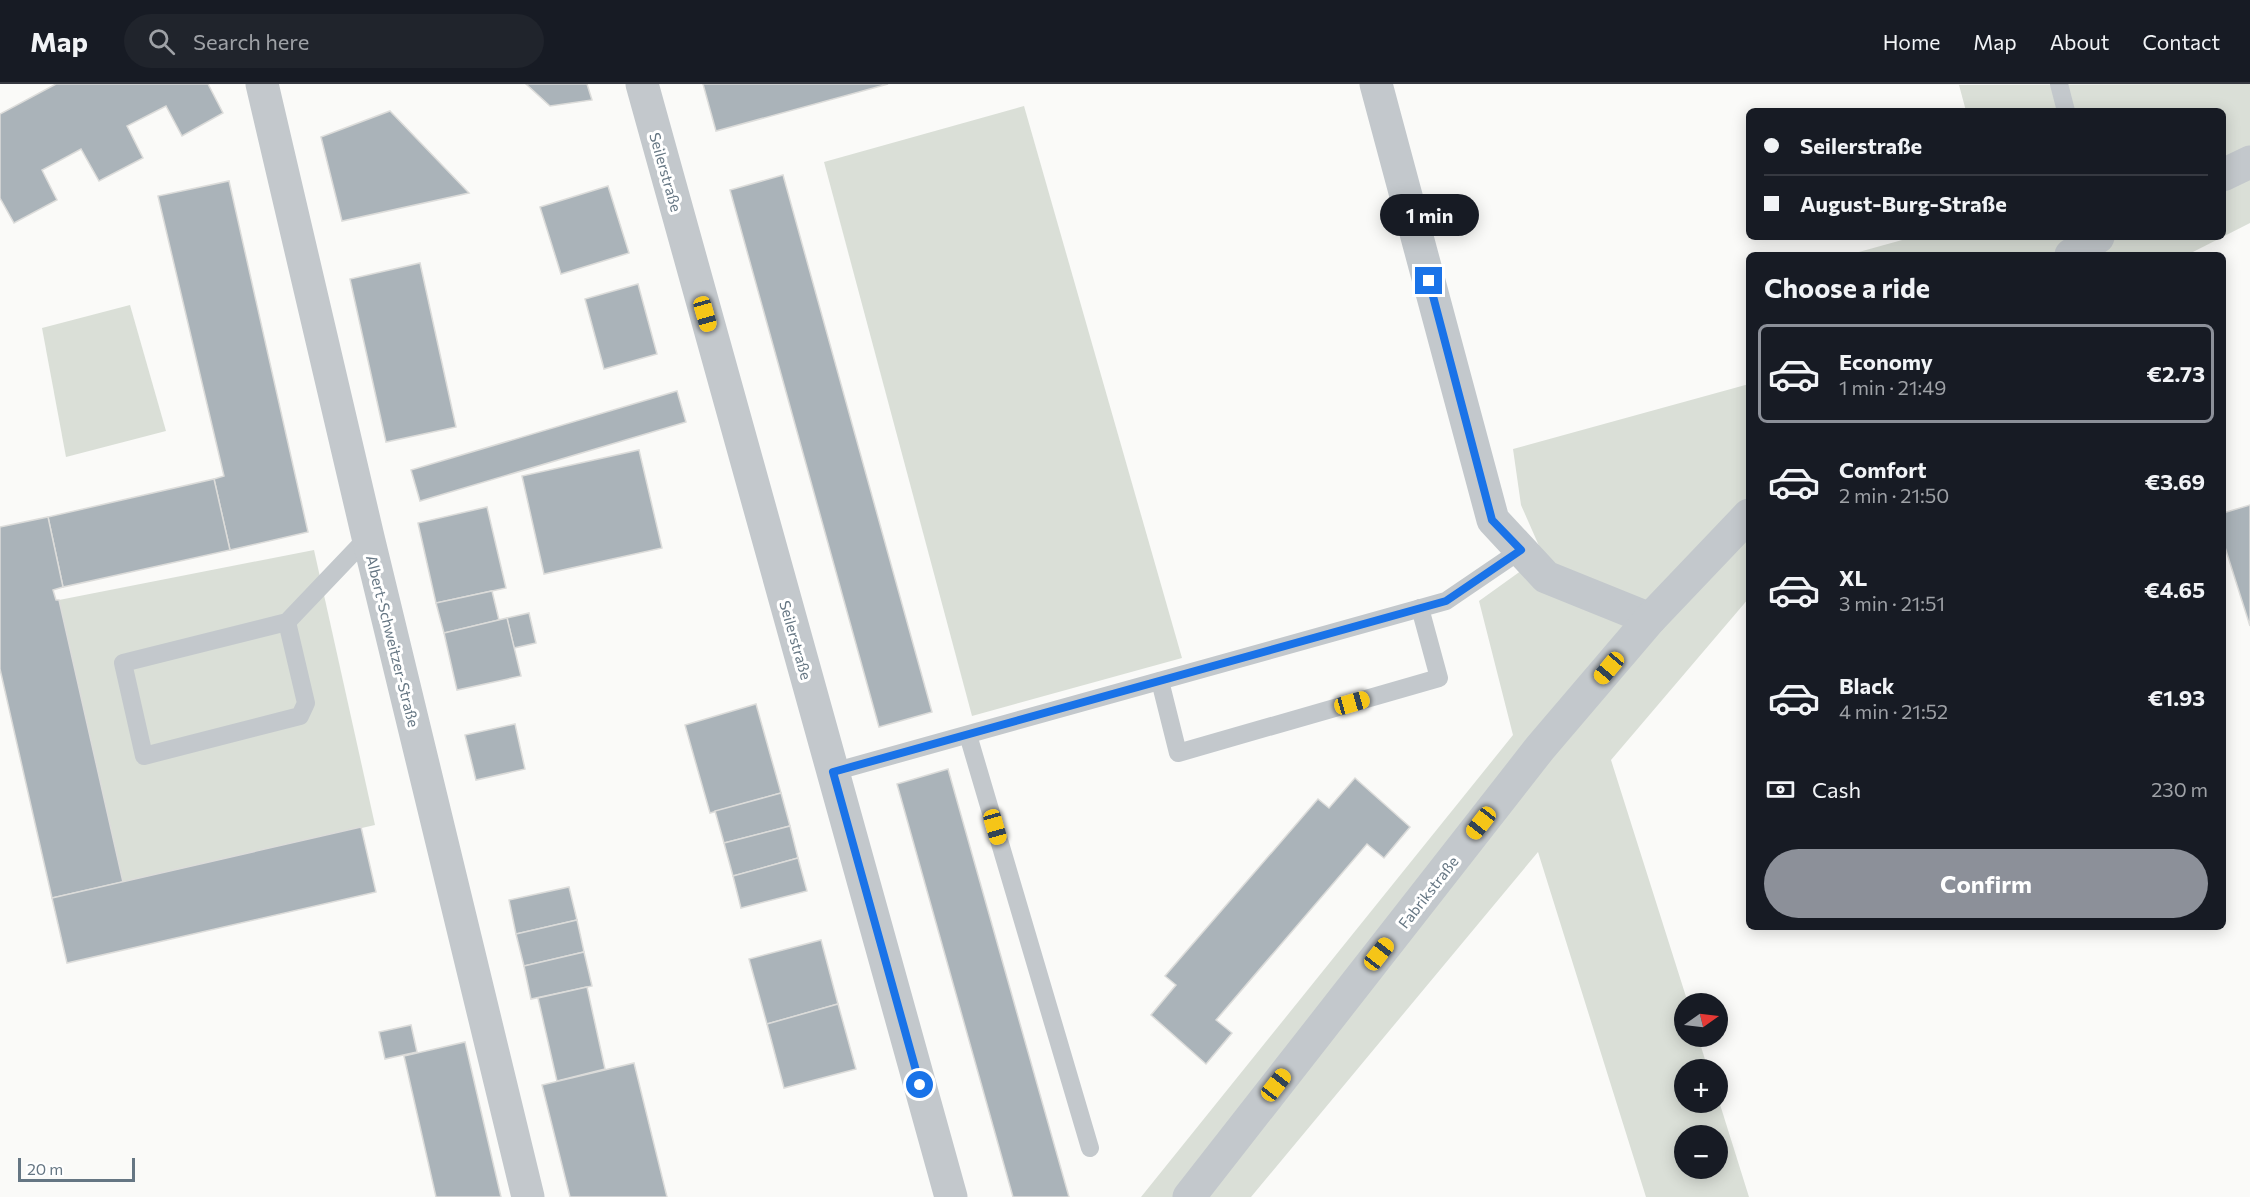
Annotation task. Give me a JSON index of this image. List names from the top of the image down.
{
  "streets": {
    "street": ["Seilerstraße", "Albert-Schweitzer-Straße", "Fabrikstraße"]
  },
  "scale_bar": "20 m",
  "north": "right",
  "page": {
    "header": "Map",
    "search": "Search here",
    "nav": [
      "Home",
      "Map",
      "About",
      "Contact"
    ],
    "banner": ["Seilerstraße", "August-Burg-Straße"],
    "bubble": "1 min",
    "heading": "Choose a ride",
    "list": [
      {
        "name": "Economy",
        "note": "1 min · 21:49",
        "value": "€2.73"
      },
      {
        "name": "Comfort",
        "note": "2 min · 21:50",
        "value": "€3.69"
      },
      {
        "name": "XL",
        "note": "3 min · 21:51",
        "value": "€4.65"
      },
      {
        "name": "Black",
        "note": "4 min · 21:52",
        "value": "€1.93"
      }
    ],
    "pay": ["Cash", "230 m"],
    "buttons": "Confirm",
    "map_buttons": ["+", "−"],
    "scale": "20 m"
  }
}
